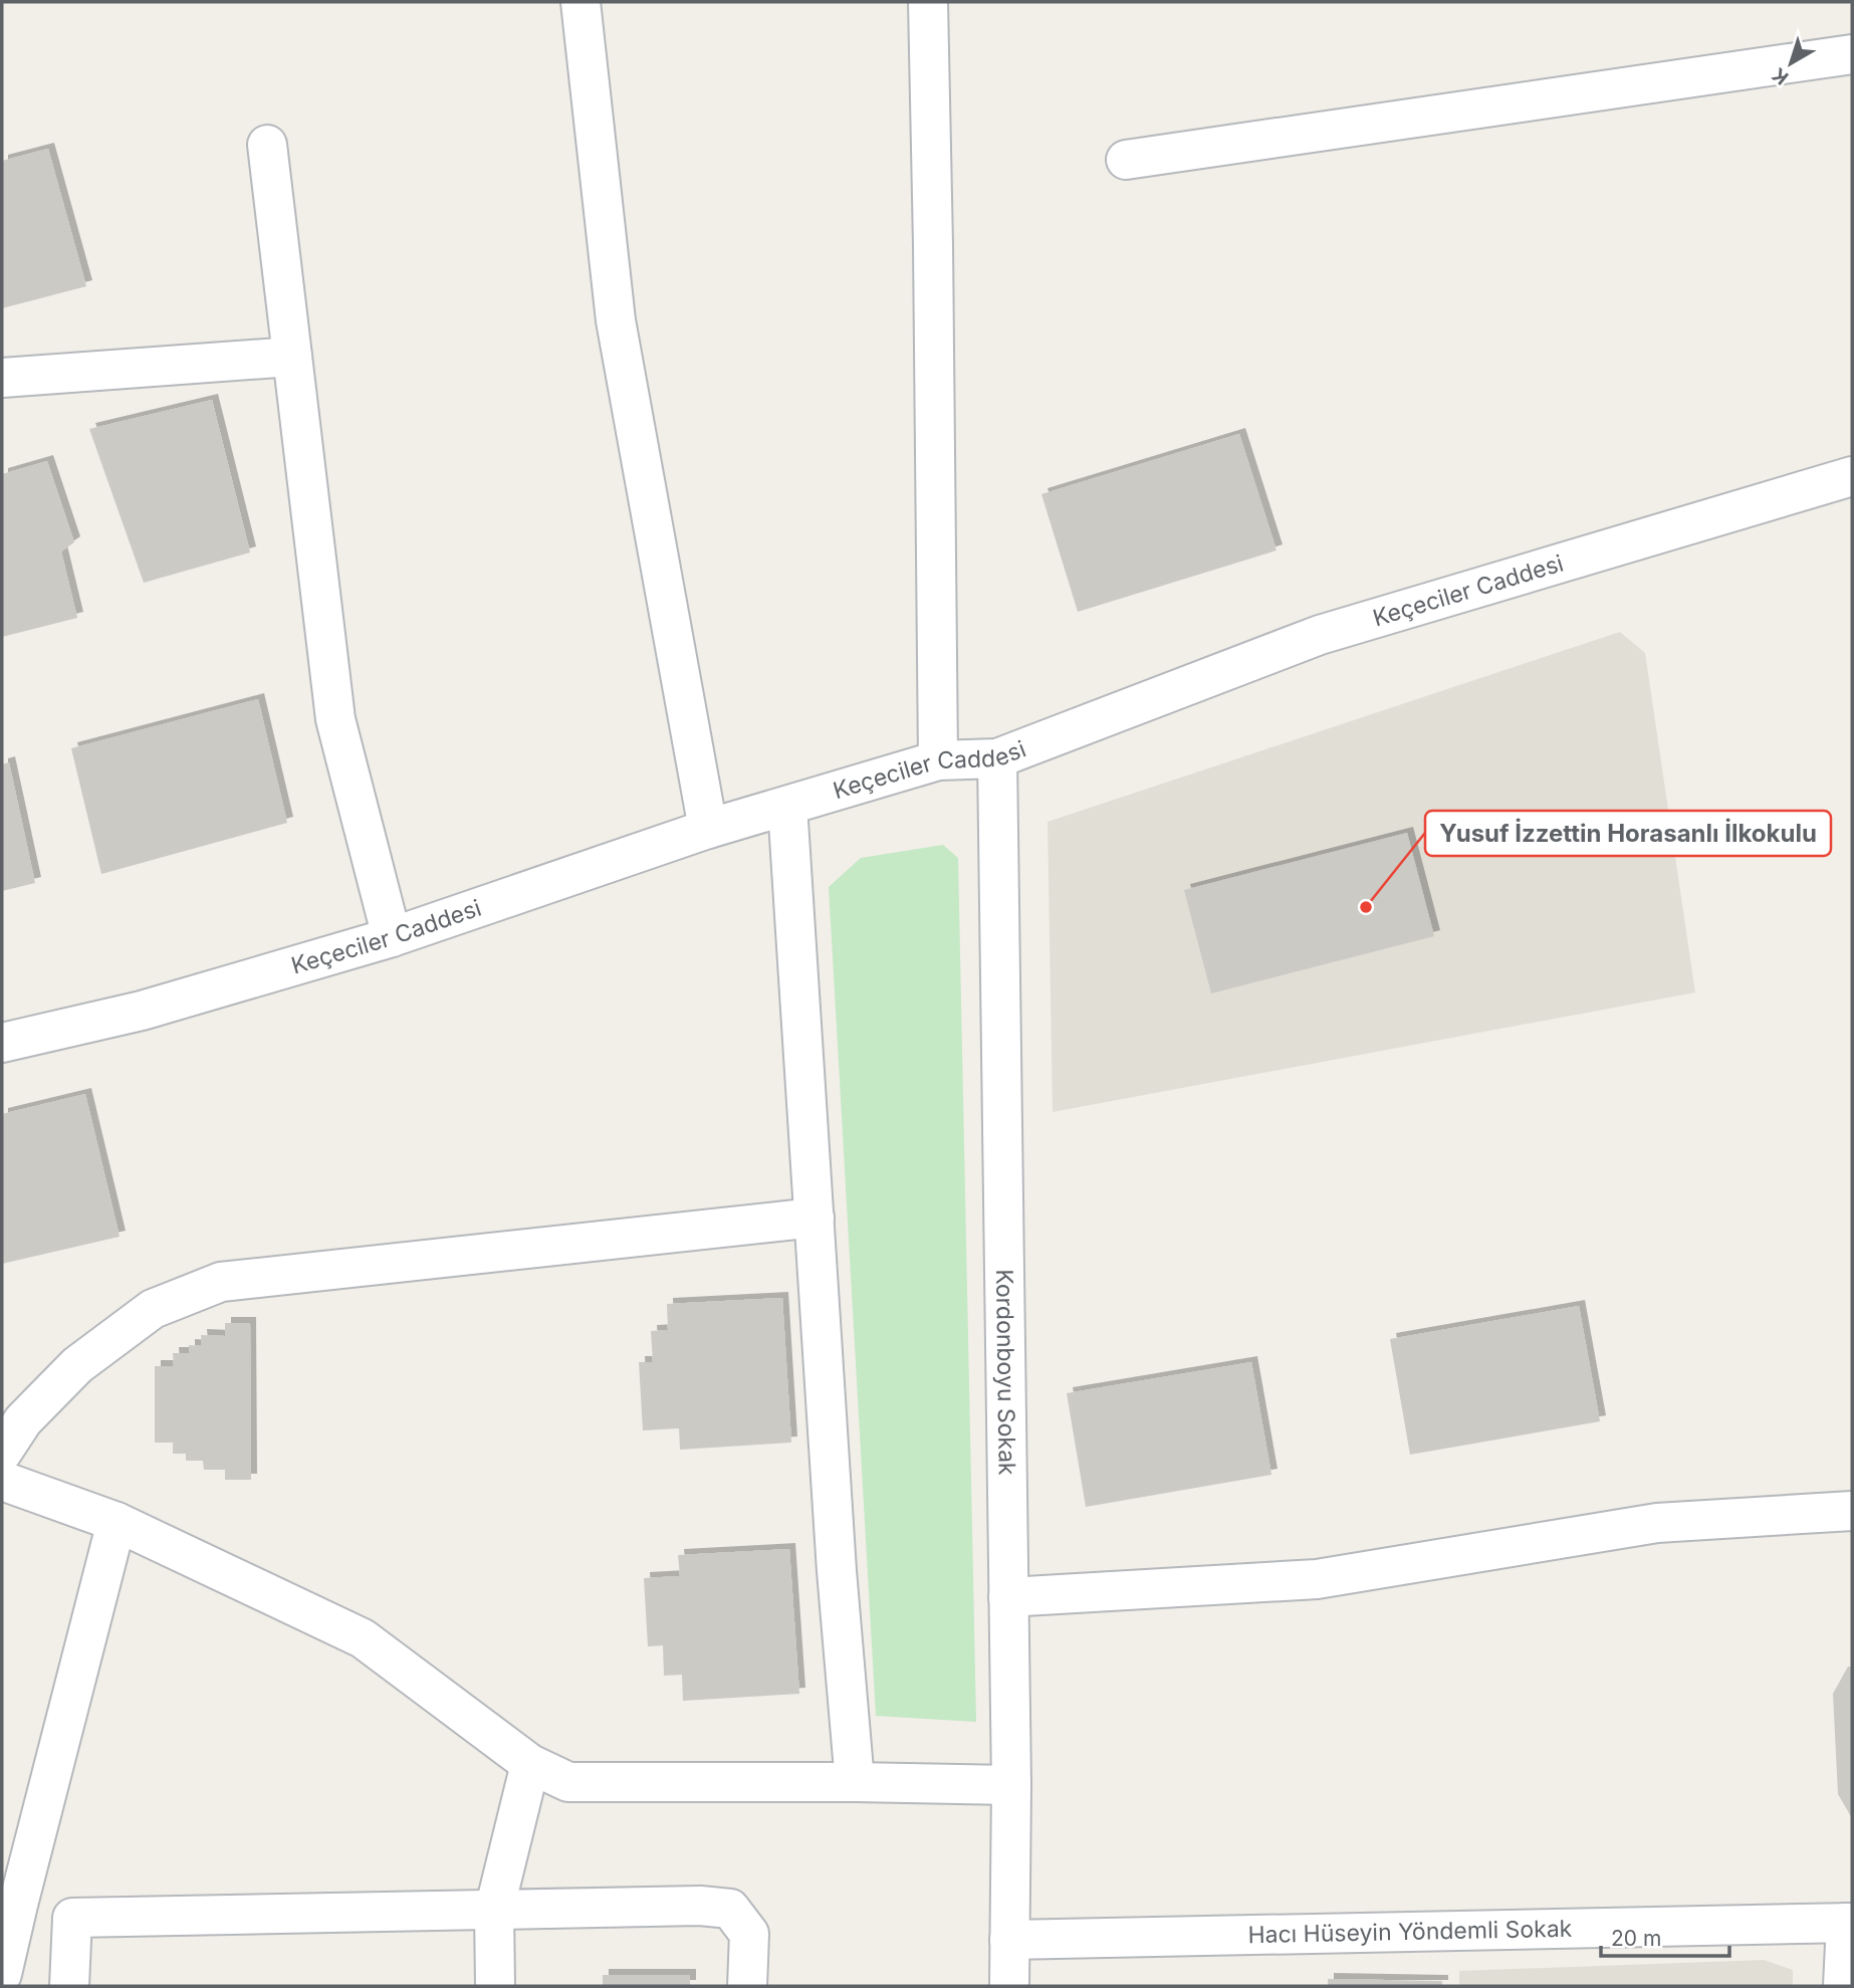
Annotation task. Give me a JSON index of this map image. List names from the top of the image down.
{
  "streets": {
    "street": ["Keçeciler Caddesi", "Kordonboyu Sokak", "Hacı Hüseyin Yöndemli Sokak"]
  },
  "crossings": [
    ["Keçeciler Caddesi", "Kordonboyu Sokak"],
    ["Kordonboyu Sokak", "Hacı Hüseyin Yöndemli Sokak"]
  ],
  "places": ["Yusuf İzzettin Horasanlı İlkokulu"],
  "scale_bar": "20 m",
  "north": "bottom left"
}
